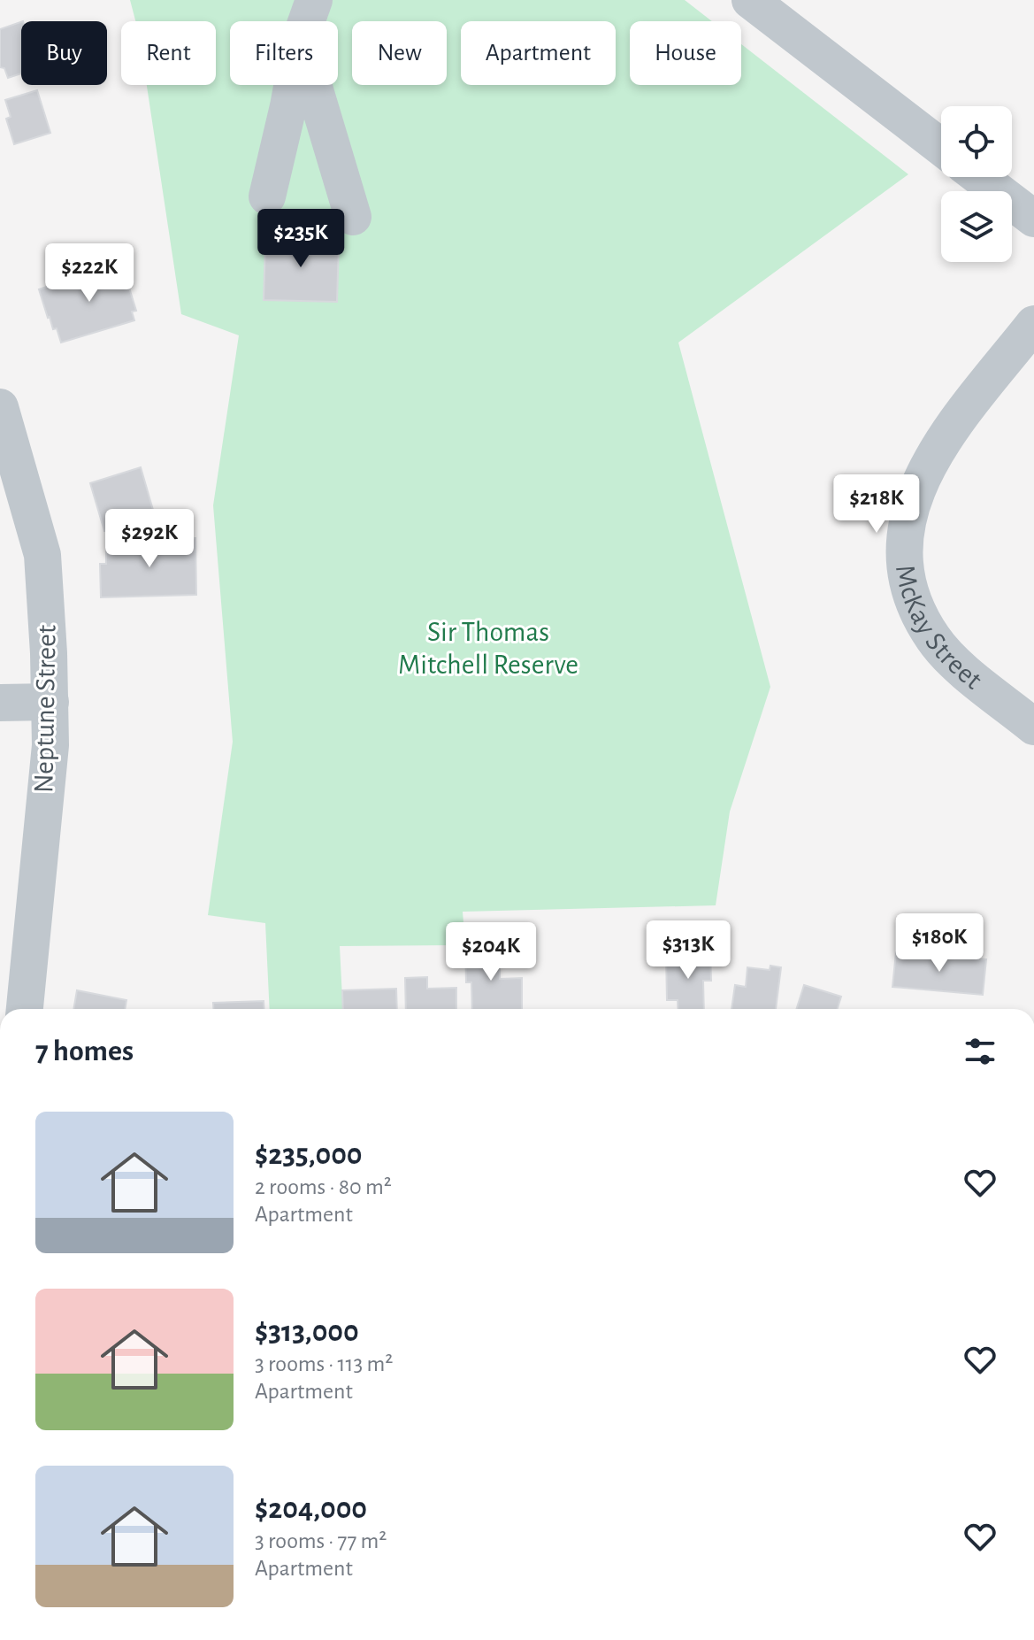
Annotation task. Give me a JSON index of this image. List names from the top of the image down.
{
  "streets": {
    "street": ["McKay Street", "Neptune Street"]
  },
  "parks": ["Sir Thomas Mitchell Reserve"],
  "page": {
    "chip": [
      "Buy",
      "Rent",
      "Filters",
      "New",
      "Apartment",
      "House"
    ],
    "price": [
      "$235K",
      "$222K",
      "$218K",
      "$292K",
      "$180K",
      "$313K",
      "$204K"
    ],
    "heading": "7 homes",
    "list": [
      {
        "name": "$235,000",
        "note": "2 rooms · 80 m² · Apartment"
      },
      {
        "name": "$313,000",
        "note": "3 rooms · 113 m² · Apartment"
      },
      {
        "name": "$204,000",
        "note": "3 rooms · 77 m² · Apartment"
      }
    ]
  }
}
